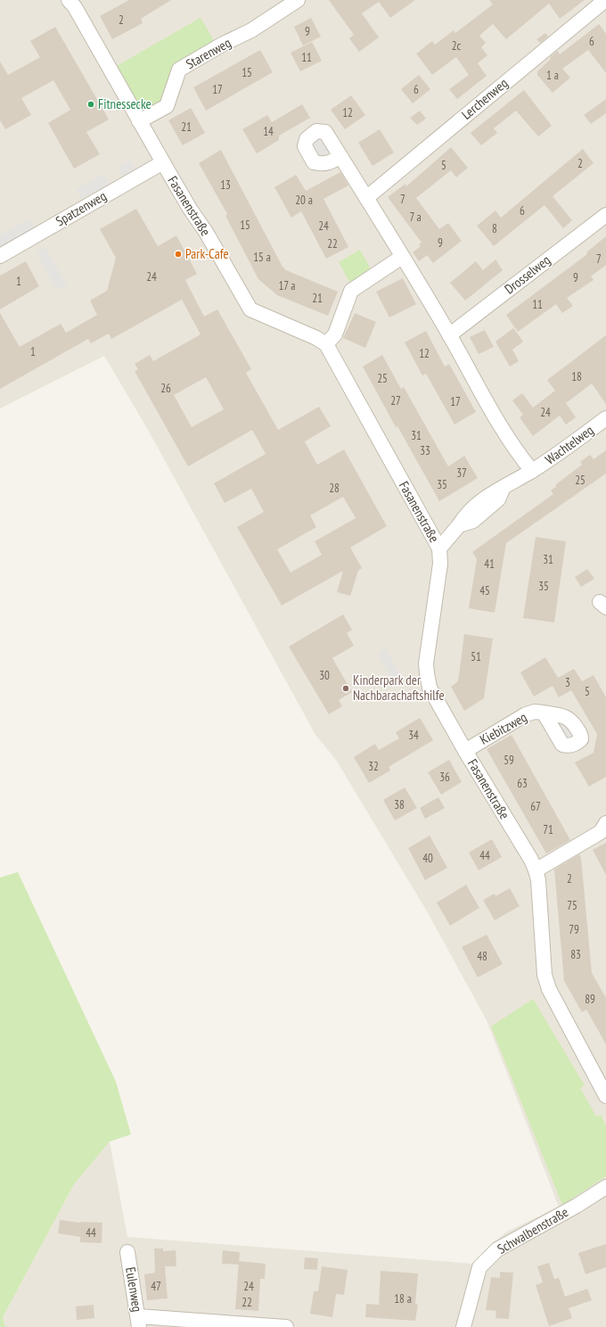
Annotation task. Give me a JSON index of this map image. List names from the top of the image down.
{
  "streets": {
    "street": [
      "Starenweg",
      "Lerchenweg",
      "Fasanenstraße",
      "Spatzenweg",
      "Drosselweg",
      "Wachtelweg",
      "Kiebitzweg",
      "Schwalbenstraße",
      "Eulenweg"
    ]
  },
  "crossings": [
    ["Starenweg", "Fasanenstraße"],
    ["Fasanenstraße", "Spatzenweg"],
    ["Fasanenstraße", "Wachtelweg"],
    ["Fasanenstraße", "Kiebitzweg"],
    ["Drosselweg", "Wachtelweg"]
  ],
  "places": ["Fitnessecke", "Park-Cafe", "Kinderpark der Nachbarachaftshilfe"],
  "house_numbers": [
    "2",
    "9",
    "6",
    "2c",
    "11",
    "15",
    "1 a",
    "17",
    "6",
    "12",
    "21",
    "14",
    "2",
    "5",
    "13",
    "7",
    "20 a",
    "6",
    "7 a",
    "15",
    "24",
    "8",
    "9",
    "22",
    "15 a",
    "7",
    "24",
    "9",
    "1",
    "17 a",
    "21",
    "11",
    "1",
    "12",
    "18",
    "25",
    "26",
    "27",
    "17",
    "24",
    "31",
    "33",
    "37",
    "25",
    "35",
    "28",
    "31",
    "41",
    "35",
    "45",
    "51",
    "30",
    "3",
    "5",
    "34",
    "59",
    "32",
    "36",
    "63",
    "38",
    "67",
    "71",
    "44",
    "40",
    "2",
    "75",
    "79",
    "83",
    "48",
    "89",
    "44",
    "47",
    "24",
    "18 a",
    "22"
  ]
}
